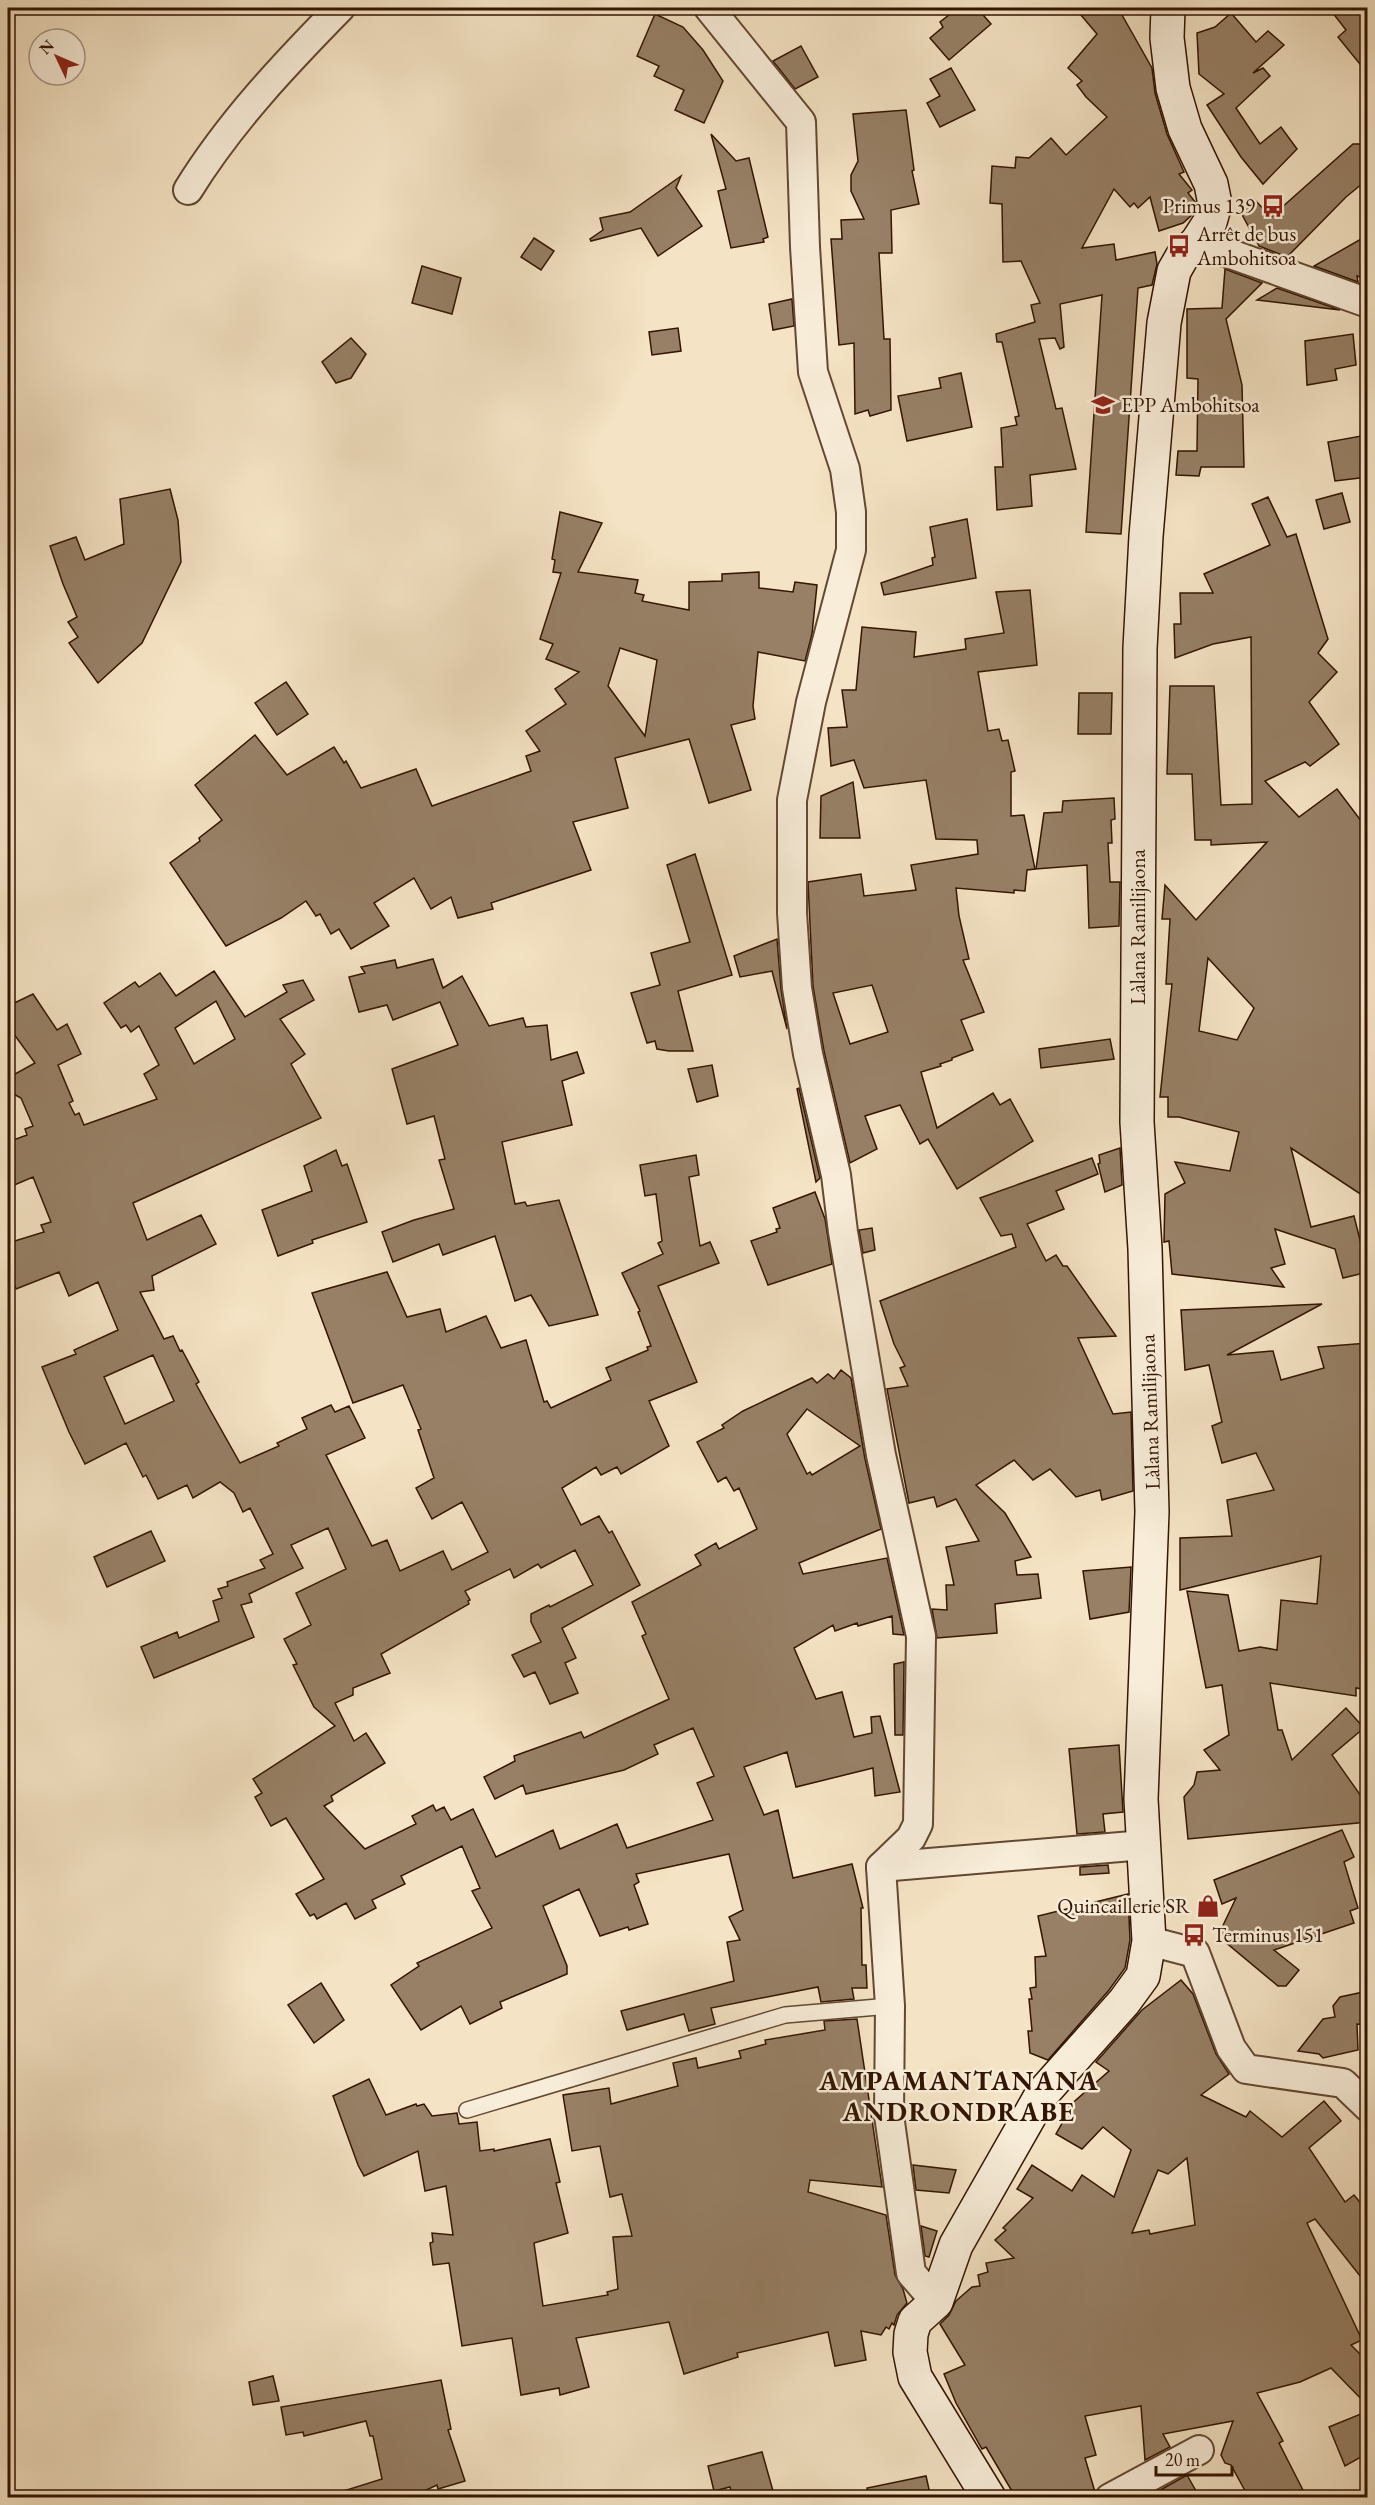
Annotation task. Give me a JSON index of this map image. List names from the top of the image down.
{
  "streets": {
    "street": ["Làlana Ramilijaona"]
  },
  "districts": ["AMPAMANTANANA ANDRONDRABE"],
  "places": {
    "bus stop": ["Primus 139", "Arrêt de bus Ambohitsoa", "Terminus 151"],
    "school or university": ["EPP Ambohitsoa"],
    "shop": ["Quincaillerie SR"]
  },
  "scale_bar": "20 m",
  "north": "top left"
}
